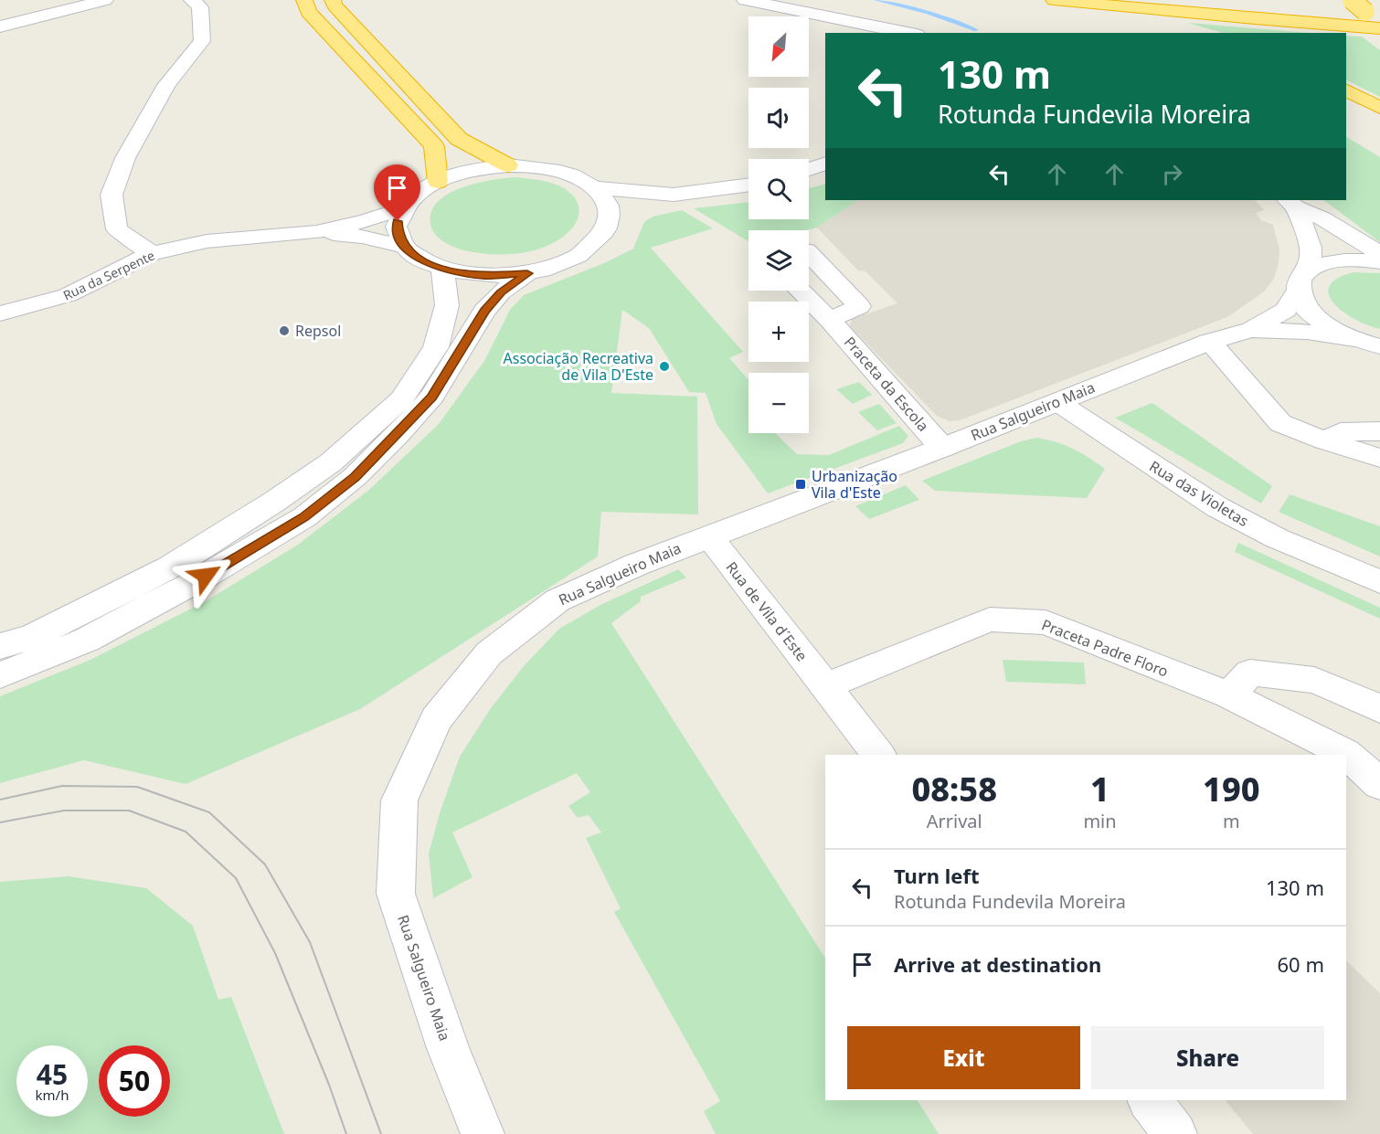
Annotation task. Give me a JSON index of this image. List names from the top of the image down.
{
  "streets": {
    "street": [
      "Rua da Serpente",
      "Praceta da Escola",
      "Rua Salgueiro Maia",
      "Rua das Violetas",
      "Rua de Vila d´Este",
      "Praceta Padre Floro"
    ]
  },
  "crossings": [
    ["Praceta da Escola", "Rua Salgueiro Maia"],
    ["Rua Salgueiro Maia", "Rua das Violetas"],
    ["Rua Salgueiro Maia", "Rua de Vila d´Este"],
    ["Rua de Vila d´Este", "Praceta Padre Floro"]
  ],
  "places": {
    "other": ["Repsol", "Associação Recreativa de Vila D'Este"],
    "transit": ["Urbanização Vila d'Este"]
  },
  "north": "bottom left",
  "page": {
    "map_buttons": ["+", "−"],
    "turn": ["130 m", "Rotunda Fundevila Moreira"],
    "eta": [
      "08:58",
      "Arrival",
      "1",
      "min",
      "190",
      "m"
    ],
    "list": [
      {
        "name": "Turn left",
        "note": "Rotunda Fundevila Moreira",
        "value": "130 m"
      },
      {
        "name": "Arrive at destination",
        "value": "60 m"
      }
    ],
    "buttons": ["Exit", "Share"],
    "speed": "45 km/h",
    "limit": "50"
  }
}
